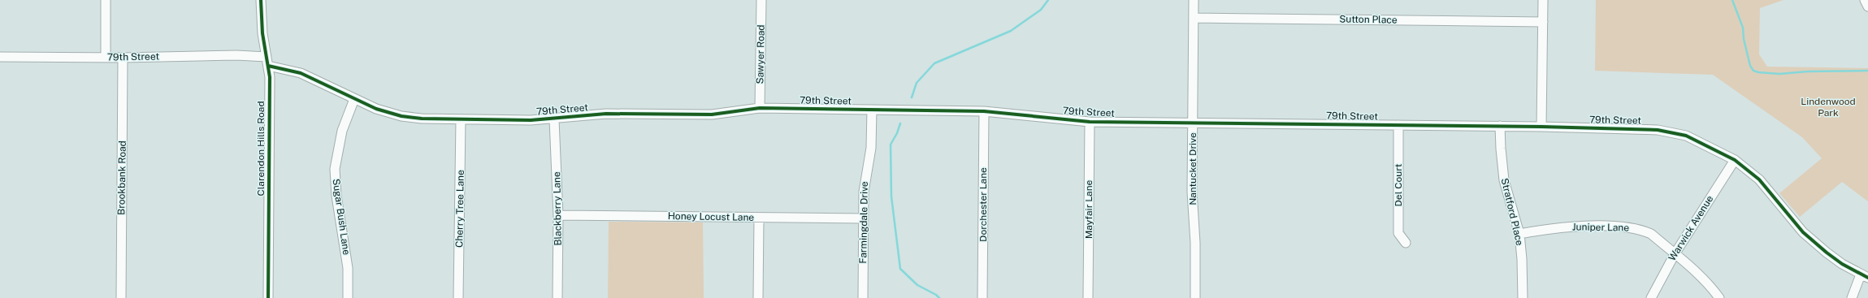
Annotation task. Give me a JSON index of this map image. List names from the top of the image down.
{
  "streets": {
    "street": [
      "Sutton Place",
      "Sawyer Road",
      "79th Street",
      "Clarendon Hills Road",
      "Nantucket Drive",
      "Brookbank Road",
      "Del Court",
      "Dorchester Lane",
      "Cherry Tree Lane",
      "Blackberry Lane",
      "Mayfair Lane",
      "Stratford Place",
      "Sugar Bush Lane",
      "Honey Locust Lane",
      "Farmingdale Drive",
      "Juniper Lane",
      "Warwick Avenue"
    ]
  },
  "crossings": [
    ["Sutton Place", "Nantucket Drive"],
    ["Sawyer Road", "79th Street"],
    ["79th Street", "Clarendon Hills Road"],
    ["79th Street", "Nantucket Drive"],
    ["79th Street", "Brookbank Road"],
    ["79th Street", "Del Court"],
    ["79th Street", "Dorchester Lane"],
    ["79th Street", "Cherry Tree Lane"],
    ["79th Street", "Blackberry Lane"],
    ["79th Street", "Mayfair Lane"],
    ["79th Street", "Stratford Place"],
    ["79th Street", "Sugar Bush Lane"],
    ["79th Street", "Farmingdale Drive"],
    ["79th Street", "Warwick Avenue"],
    ["Blackberry Lane", "Honey Locust Lane"],
    ["Stratford Place", "Juniper Lane"],
    ["Honey Locust Lane", "Farmingdale Drive"],
    ["Juniper Lane", "Warwick Avenue"]
  ],
  "parks": ["Lindenwood Park"]
}
